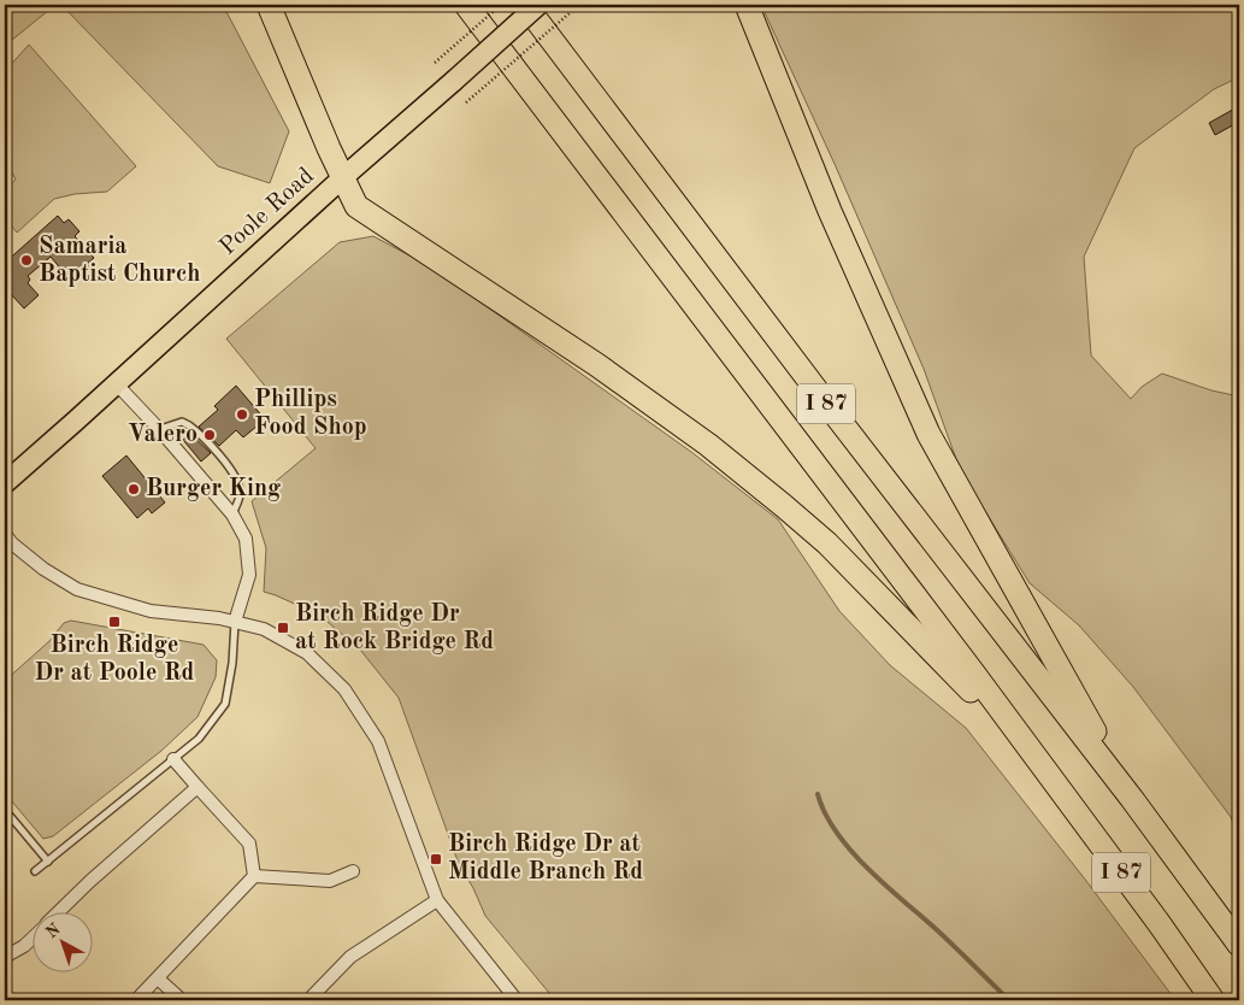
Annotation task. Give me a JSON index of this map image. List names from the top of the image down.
{
  "streets": {
    "highway": ["I 87"],
    "main road": ["Poole Road"]
  },
  "places": {
    "other": [
      "Samaria Baptist Church",
      "Phillips Food Shop",
      "Valero",
      "Burger King"
    ],
    "transit": ["Birch Ridge Dr at Poole Rd", "Birch Ridge Dr at Rock Bridge Rd", "Birch Ridge Dr at Middle Branch Rd"]
  },
  "north": "top left"
}
